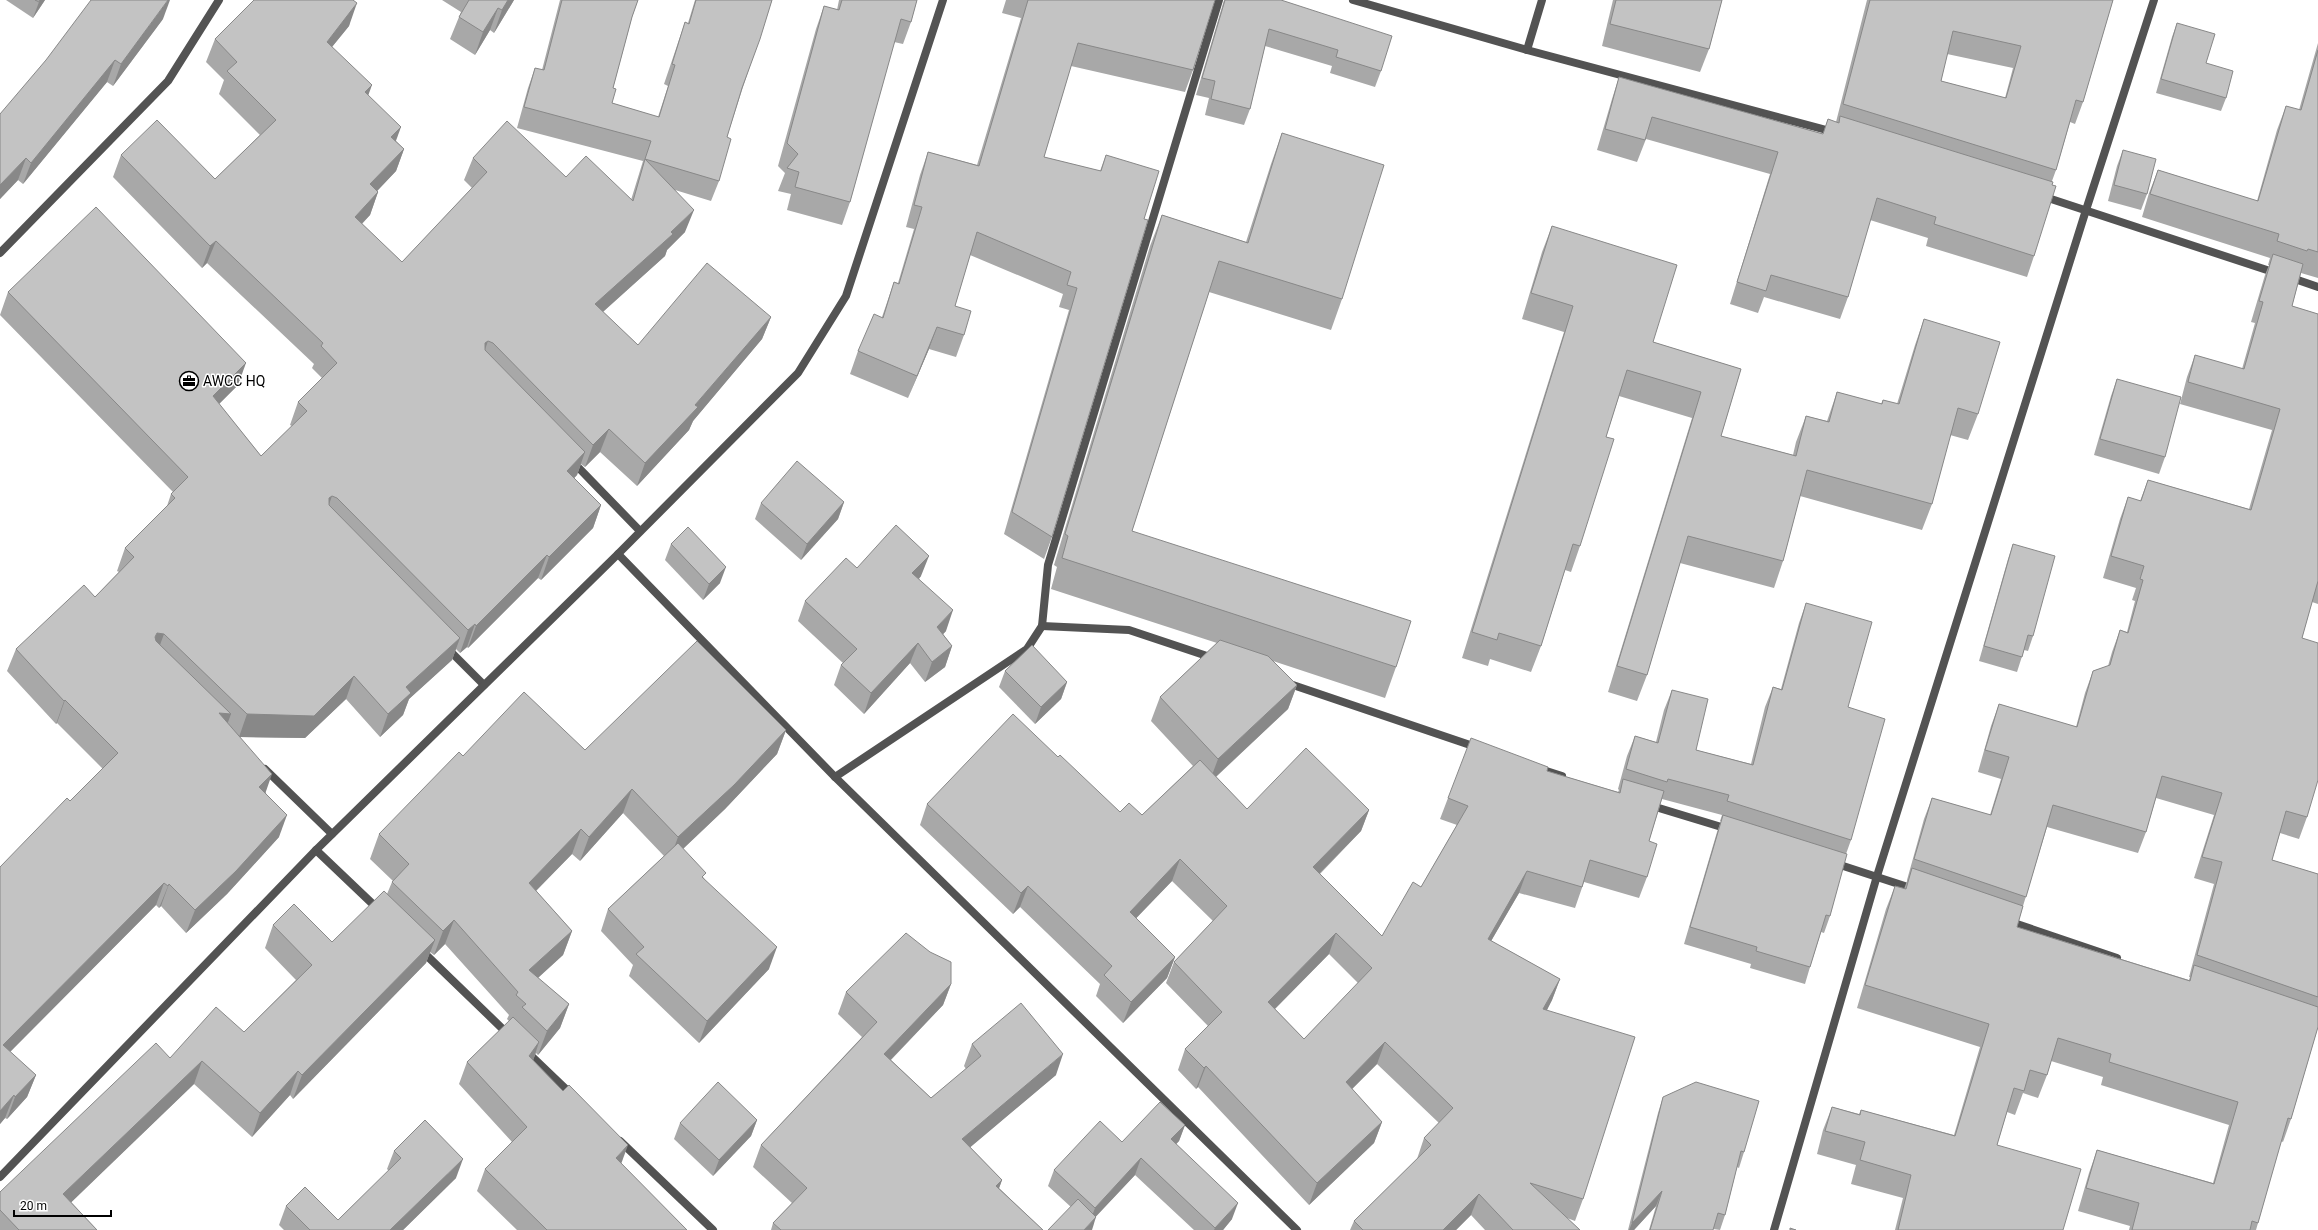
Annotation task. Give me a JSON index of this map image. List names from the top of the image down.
{
  "places": {
    "office": ["AWCC HQ"]
  },
  "scale_bar": "20 m"
}
